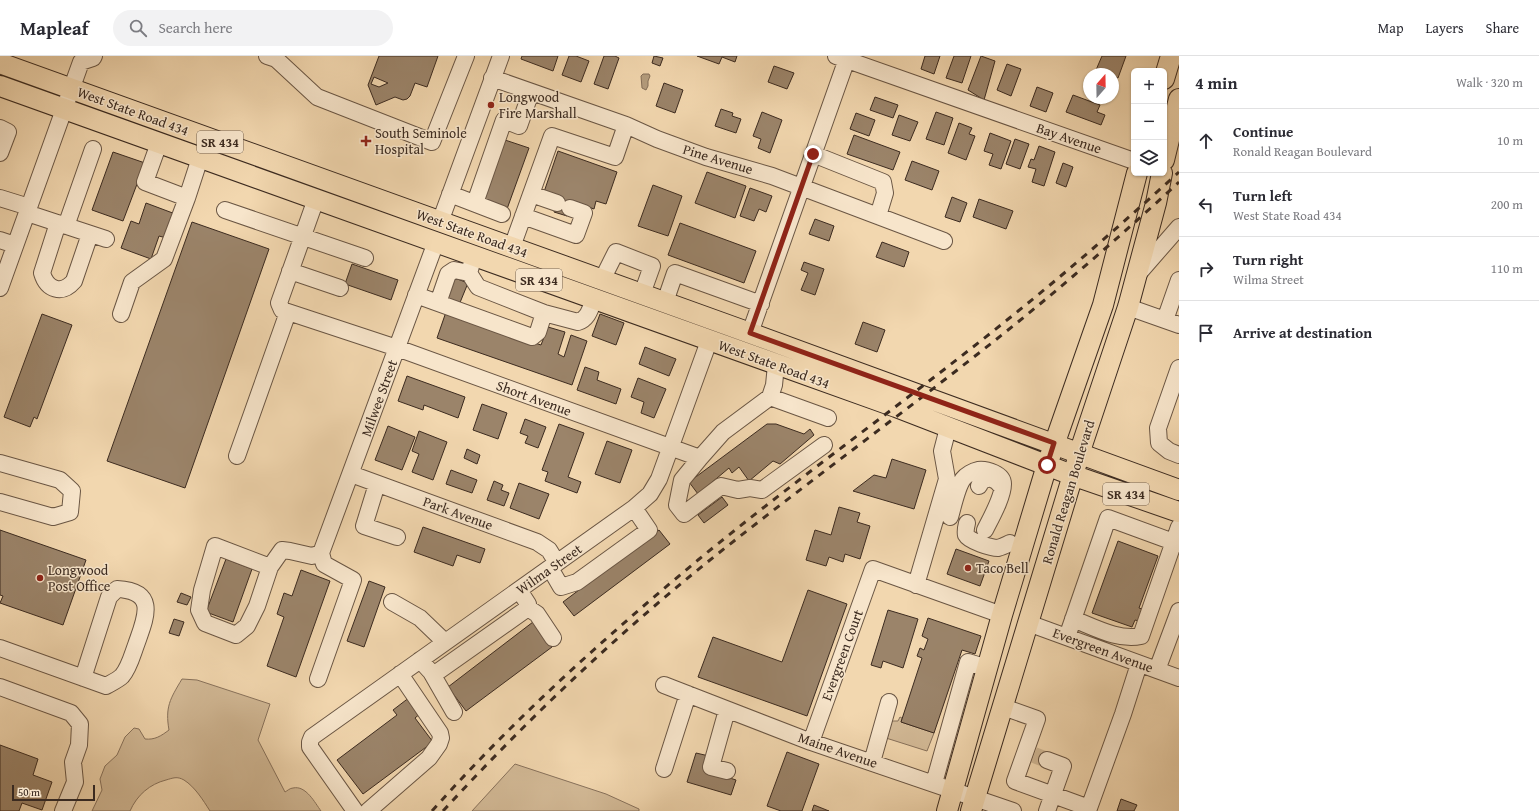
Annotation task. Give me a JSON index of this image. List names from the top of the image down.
{
  "streets": {
    "main road": ["West State Road 434", "SR 434", "Ronald Reagan Boulevard"],
    "street": [
      "Bay Avenue",
      "Pine Avenue",
      "Milwee Street",
      "Short Avenue",
      "Park Avenue",
      "Wilma Street",
      "Evergreen Avenue",
      "Evergreen Court",
      "Maine Avenue"
    ]
  },
  "crossings": [
    ["West State Road 434", "SR 434"],
    ["West State Road 434", "Milwee Street"],
    ["West State Road 434", "Ronald Reagan Boulevard"],
    ["West State Road 434", "Wilma Street"],
    ["SR 434", "Ronald Reagan Boulevard"],
    ["Milwee Street", "Short Avenue"],
    ["Milwee Street", "Park Avenue"],
    ["Short Avenue", "Wilma Street"],
    ["Ronald Reagan Boulevard", "Evergreen Avenue"],
    ["Ronald Reagan Boulevard", "Maine Avenue"],
    ["Park Avenue", "Wilma Street"],
    ["Evergreen Court", "Maine Avenue"]
  ],
  "places": {
    "other": ["Longwood Fire Marshall", "Taco Bell", "Longwood Post Office"],
    "health": ["South Seminole Hospital"]
  },
  "scale_bar": "50 m",
  "north": "top",
  "page": {
    "header": "Mapleaf",
    "search": "Search here",
    "nav": ["Map", "Layers", "Share"],
    "heading": ["4 min", "Walk · 320 m"],
    "map_buttons": ["+", "−"],
    "list": [
      ["Continue", "Ronald Reagan Boulevard", "10 m"],
      ["Turn left", "West State Road 434", "200 m"],
      ["Turn right", "Wilma Street", "110 m"],
      "Arrive at destination"
    ],
    "scale": "50 m"
  }
}
